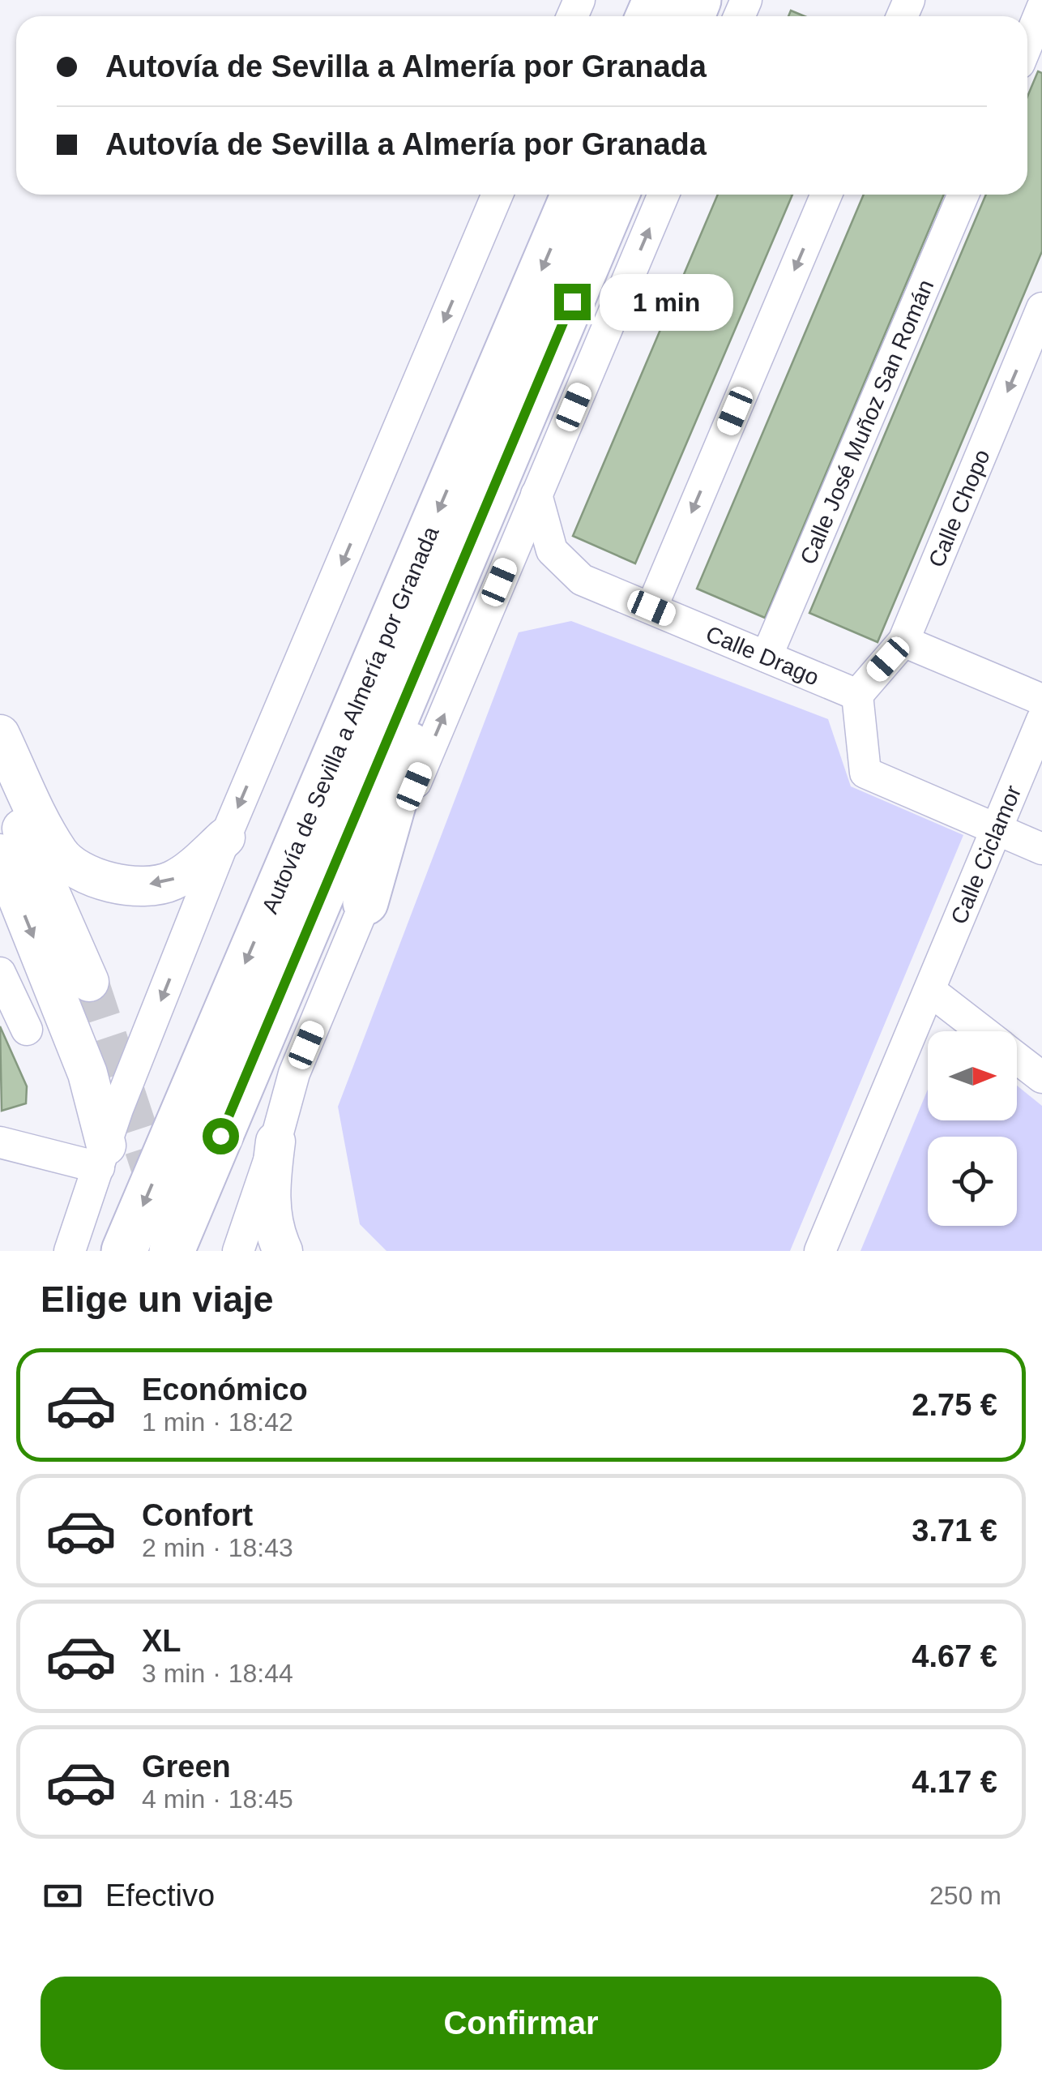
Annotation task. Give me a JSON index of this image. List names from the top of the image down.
{
  "streets": {
    "highway": ["Autovía de Sevilla a Almería por Granada"],
    "street": [
      "Calle José Muñoz San Román",
      "Calle Chopo",
      "Calle Drago",
      "Calle Ciclamor"
    ]
  },
  "crossings": [
    ["Calle José Muñoz San Román", "Calle Drago"],
    ["Calle Chopo", "Calle Drago"]
  ],
  "north": "right",
  "page": {
    "banner": ["Autovía de Sevilla a Almería por Granada", "Autovía de Sevilla a Almería por Granada"],
    "bubble": "1 min",
    "heading": "Elige un viaje",
    "list": [
      {
        "name": "Económico",
        "note": "1 min · 18:42",
        "value": "2.75 €"
      },
      {
        "name": "Confort",
        "note": "2 min · 18:43",
        "value": "3.71 €"
      },
      {
        "name": "XL",
        "note": "3 min · 18:44",
        "value": "4.67 €"
      },
      {
        "name": "Green",
        "note": "4 min · 18:45",
        "value": "4.17 €"
      }
    ],
    "pay": ["Efectivo", "250 m"],
    "buttons": "Confirmar"
  }
}
